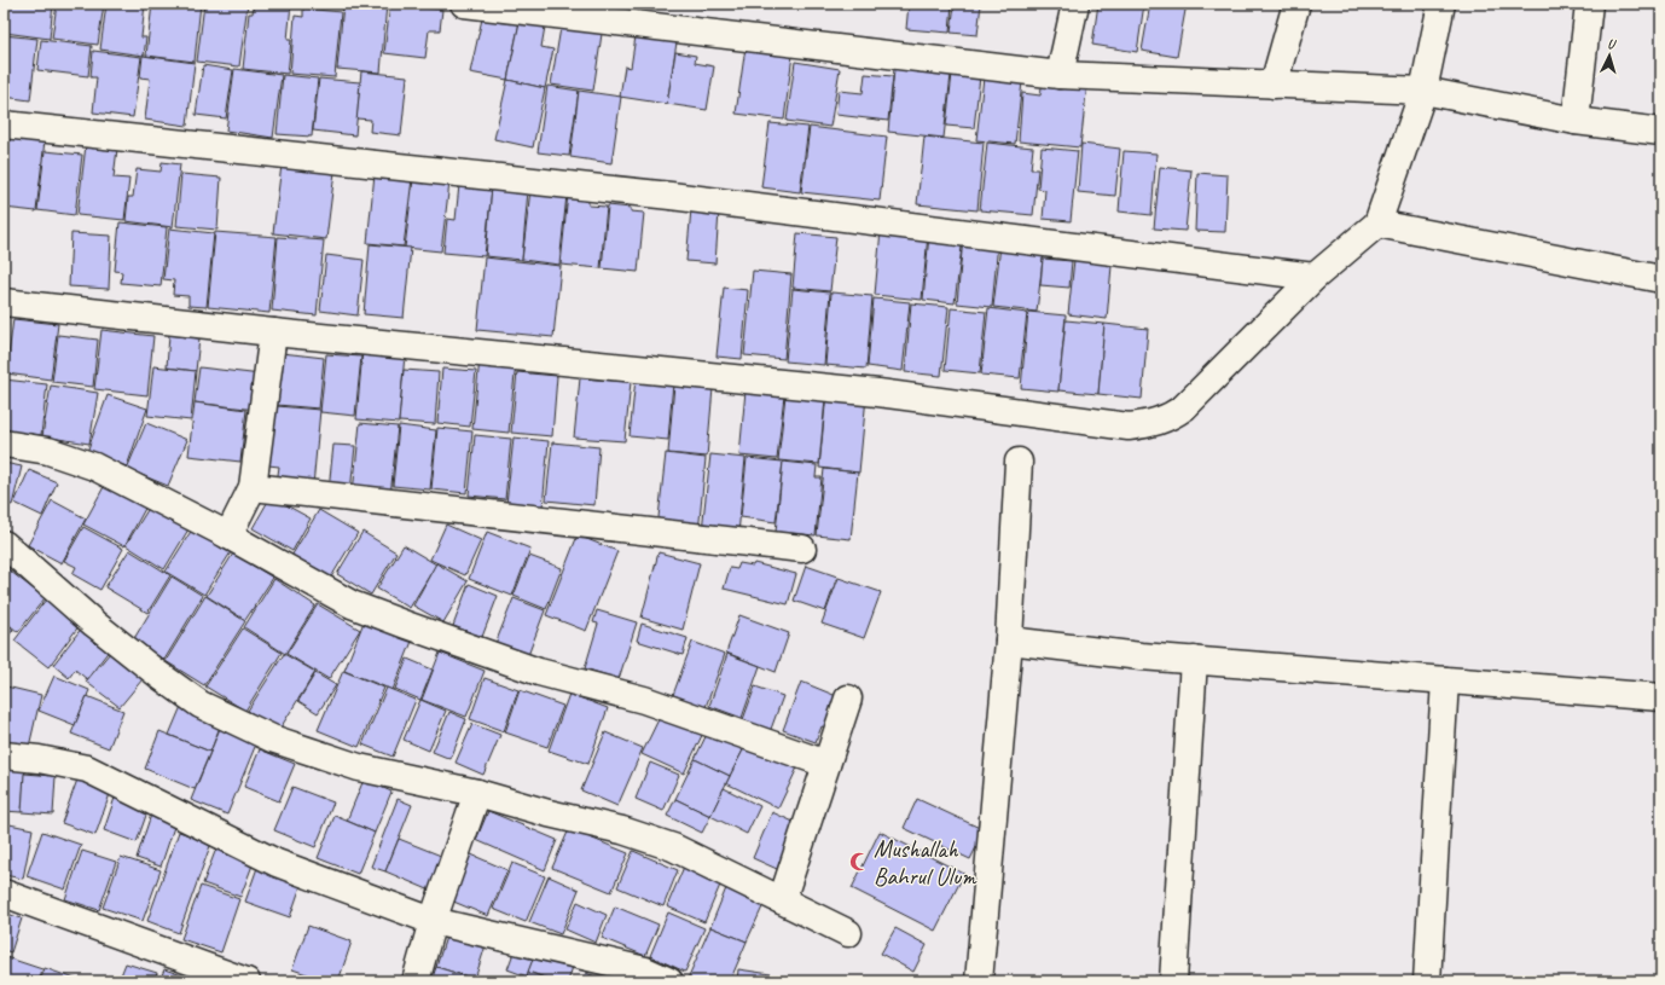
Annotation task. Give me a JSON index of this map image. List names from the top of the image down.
{
  "places": {
    "mosque": ["Mushallah Bahrul Ulum"]
  },
  "north": "top"
}
